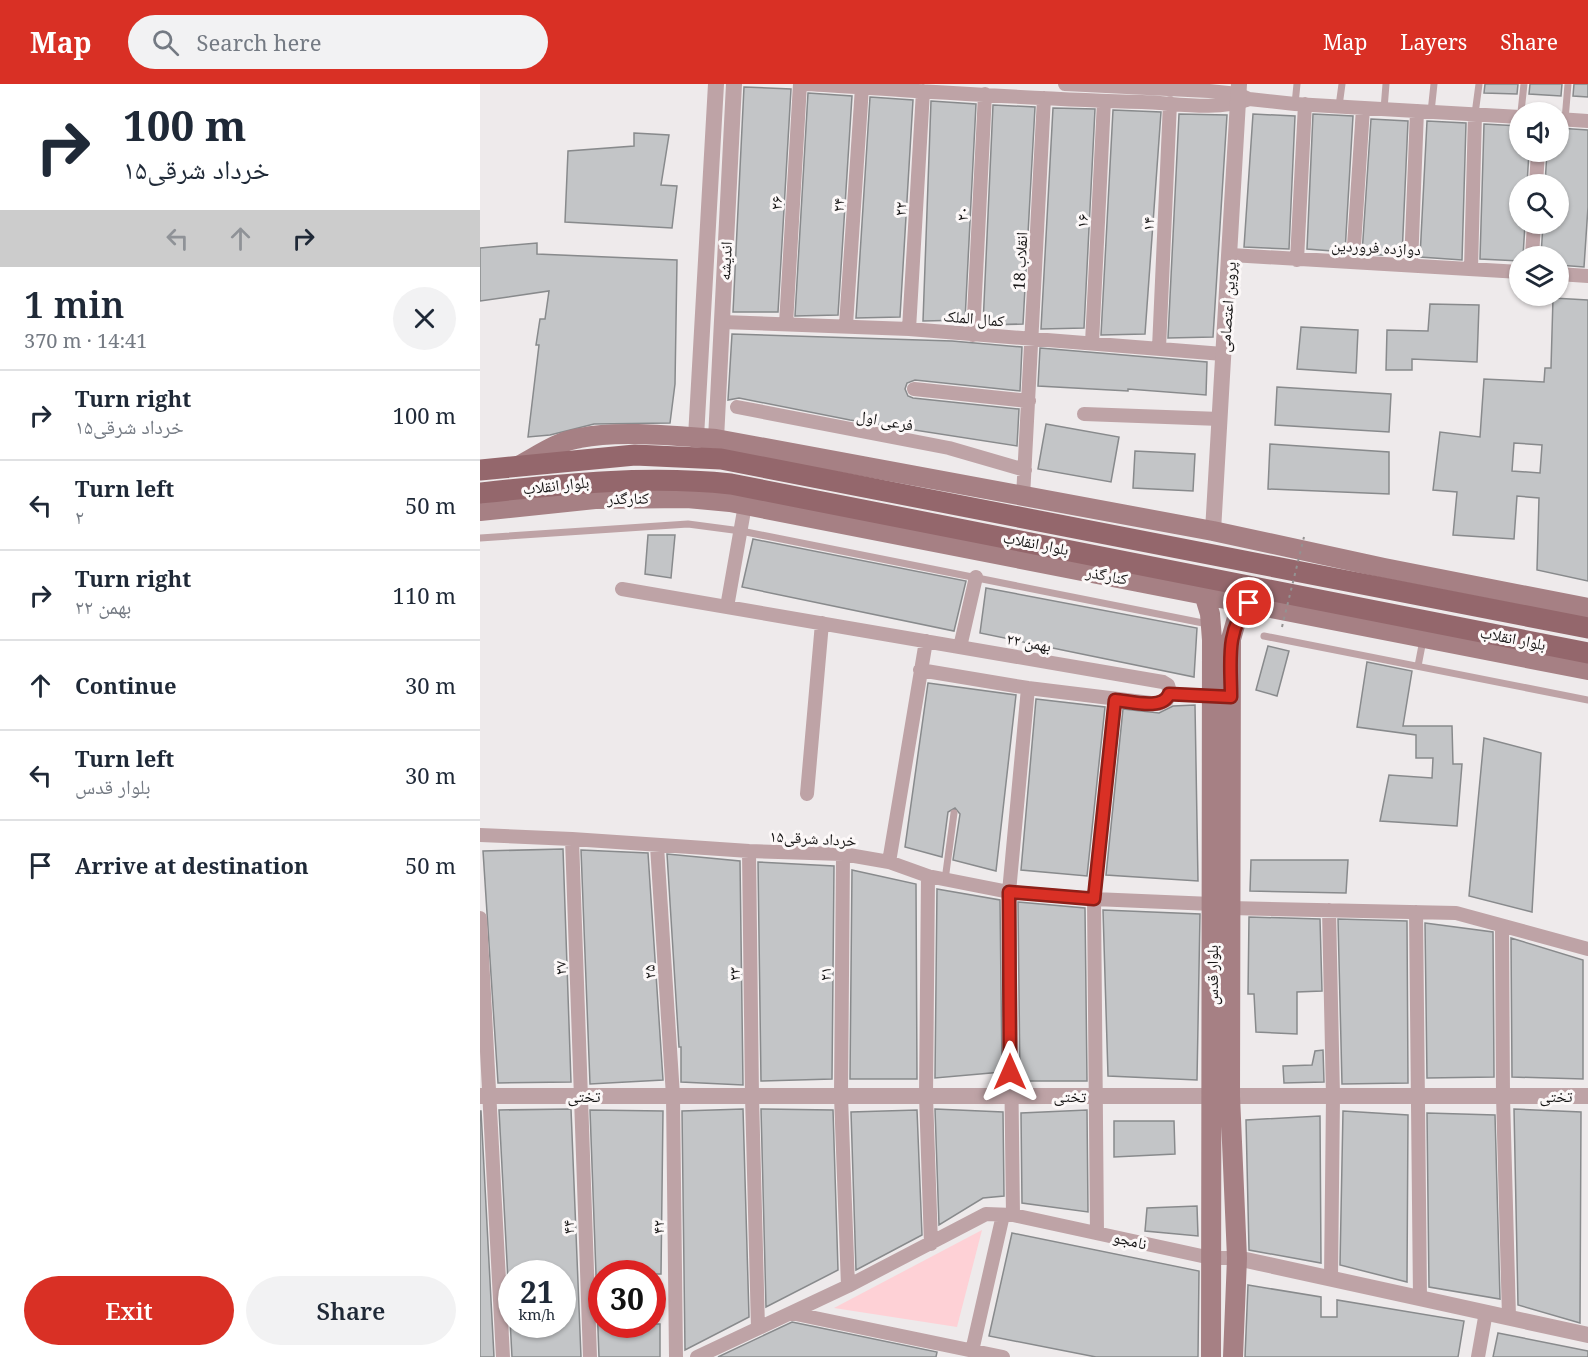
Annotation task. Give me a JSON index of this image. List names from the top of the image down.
{
  "streets": {
    "main road": ["بلوار انقلاب", "کنارگذر", "بلوار قدس"],
    "street": [
      "۲۶",
      "۲۴",
      "۲۲",
      "۲۰",
      "۱۶",
      "۱۴",
      "دوازده فروردین",
      "اندیشه",
      "انقلاب 18",
      "پروین اعتصامی",
      "کمال الملک",
      "فرعی اول",
      "۲۲ بهمن",
      "۱۵خرداد شرقی",
      "۲۷",
      "۲۵",
      "۲۳",
      "۲۱",
      "تختی",
      "۴۴",
      "۴۲",
      "نامجو"
    ]
  },
  "crossings": [
    ["۲۶", "کمال الملک"],
    ["۲۴", "کمال الملک"],
    ["۲۲", "کمال الملک"],
    ["۲۰", "کمال الملک"],
    ["۱۶", "کمال الملک"],
    ["۱۴", "کمال الملک"],
    ["دوازده فروردین", "پروین اعتصامی"],
    ["اندیشه", "کمال الملک"],
    ["انقلاب 18", "کمال الملک"],
    ["انقلاب 18", "فرعی اول"],
    ["پروین اعتصامی", "کمال الملک"],
    ["بلوار انقلاب", "کنارگذر"],
    ["کنارگذر", "بلوار قدس"],
    ["۱۵خرداد شرقی", "۲۷"],
    ["۱۵خرداد شرقی", "۲۵"],
    ["۱۵خرداد شرقی", "۲۳"],
    ["۱۵خرداد شرقی", "۲۱"],
    ["۱۵خرداد شرقی", "بلوار قدس"],
    ["۲۷", "تختی"],
    ["۲۷", "۴۴"],
    ["۲۵", "تختی"],
    ["۲۵", "۴۲"],
    ["۲۳", "تختی"],
    ["۲۳", "نامجو"],
    ["۲۱", "تختی"],
    ["۲۱", "نامجو"],
    ["بلوار قدس", "تختی"],
    ["بلوار قدس", "نامجو"],
    ["تختی", "۴۴"],
    ["تختی", "۴۲"]
  ],
  "page": {
    "header": "Map",
    "search": "Search here",
    "nav": ["Map", "Layers", "Share"],
    "turn": ["100 m", "۱۵خرداد شرقی"],
    "heading": ["1 min", "370 m · 14:41"],
    "list": [
      {
        "name": "Turn right",
        "note": "۱۵خرداد شرقی",
        "value": "100 m"
      },
      {
        "name": "Turn left",
        "note": "۲",
        "value": "50 m"
      },
      {
        "name": "Turn right",
        "note": "۲۲ بهمن",
        "value": "110 m"
      },
      {
        "name": "Continue",
        "value": "30 m"
      },
      {
        "name": "Turn left",
        "note": "بلوار قدس",
        "value": "30 m"
      },
      {
        "name": "Arrive at destination",
        "value": "50 m"
      }
    ],
    "speed": "21 km/h",
    "limit": "30",
    "buttons": ["Exit", "Share"]
  }
}
